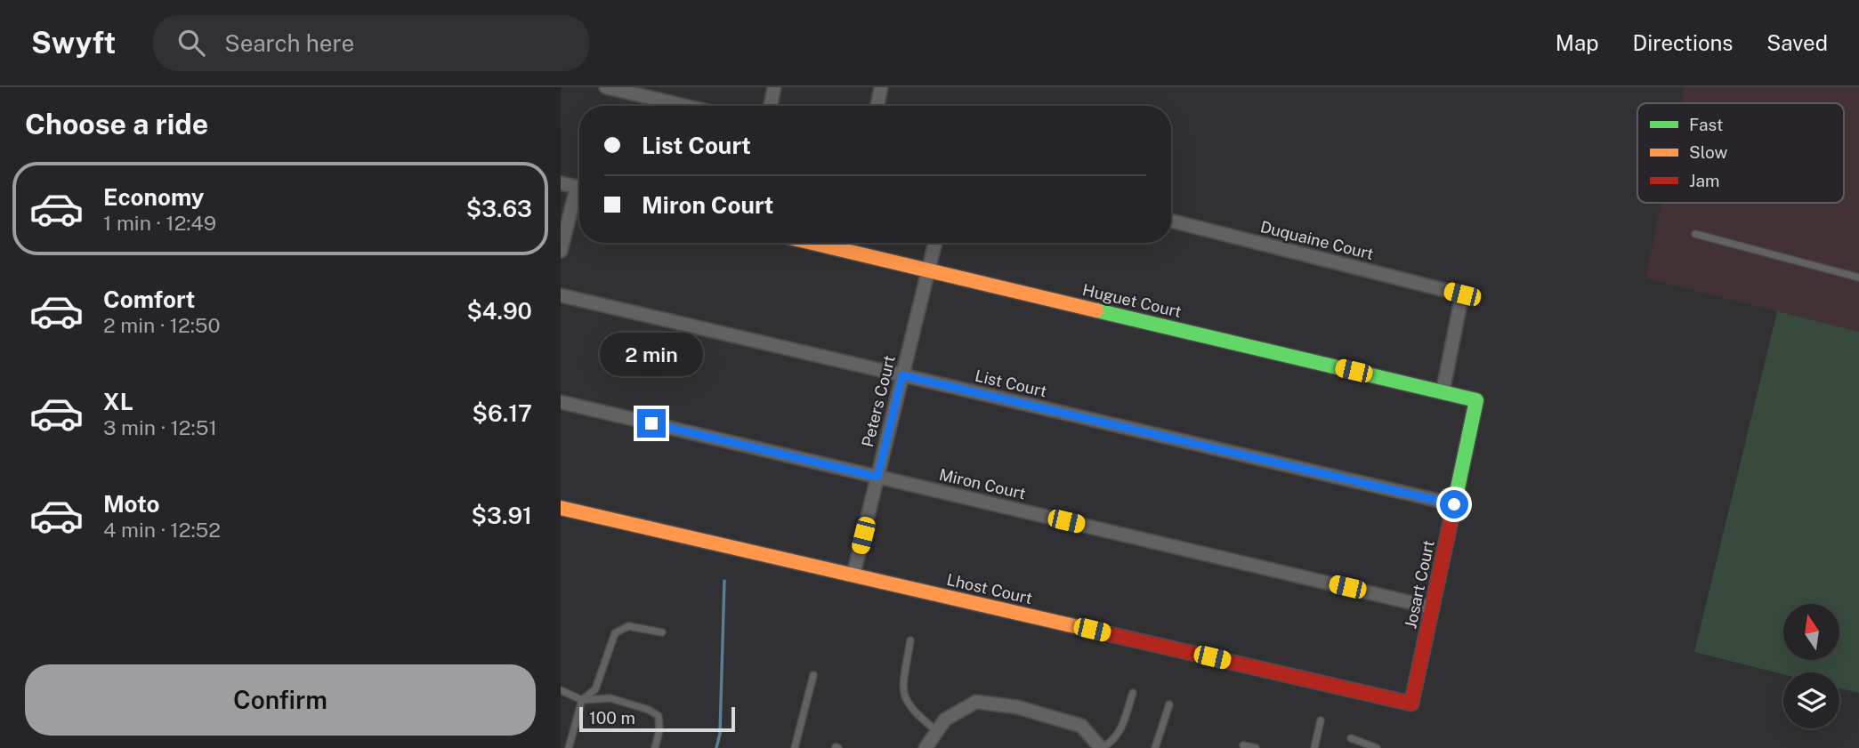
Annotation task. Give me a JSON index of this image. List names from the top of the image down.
{
  "streets": {
    "street": [
      "Duquaine Court",
      "Huguet Court",
      "List Court",
      "Peters Court",
      "Miron Court",
      "Josart Court",
      "Lhost Court"
    ]
  },
  "crossings": [
    ["Duquaine Court", "Huguet Court"],
    ["Huguet Court", "Peters Court"],
    ["Huguet Court", "Josart Court"],
    ["List Court", "Peters Court"],
    ["List Court", "Josart Court"],
    ["Peters Court", "Miron Court"],
    ["Peters Court", "Lhost Court"],
    ["Miron Court", "Josart Court"],
    ["Josart Court", "Lhost Court"]
  ],
  "legend": ["Fast", "Slow", "Jam"],
  "scale_bar": "100 m",
  "north": "top",
  "page": {
    "header": "Swyft",
    "search": "Search here",
    "nav": ["Map", "Directions", "Saved"],
    "heading": "Choose a ride",
    "banner": ["List Court", "Miron Court"],
    "list": [
      {
        "name": "Economy",
        "note": "1 min · 12:49",
        "value": "$3.63"
      },
      {
        "name": "Comfort",
        "note": "2 min · 12:50",
        "value": "$4.90"
      },
      {
        "name": "XL",
        "note": "3 min · 12:51",
        "value": "$6.17"
      },
      {
        "name": "Moto",
        "note": "4 min · 12:52",
        "value": "$3.91"
      }
    ],
    "bubble": "2 min",
    "buttons": "Confirm",
    "scale": "100 m"
  }
}
